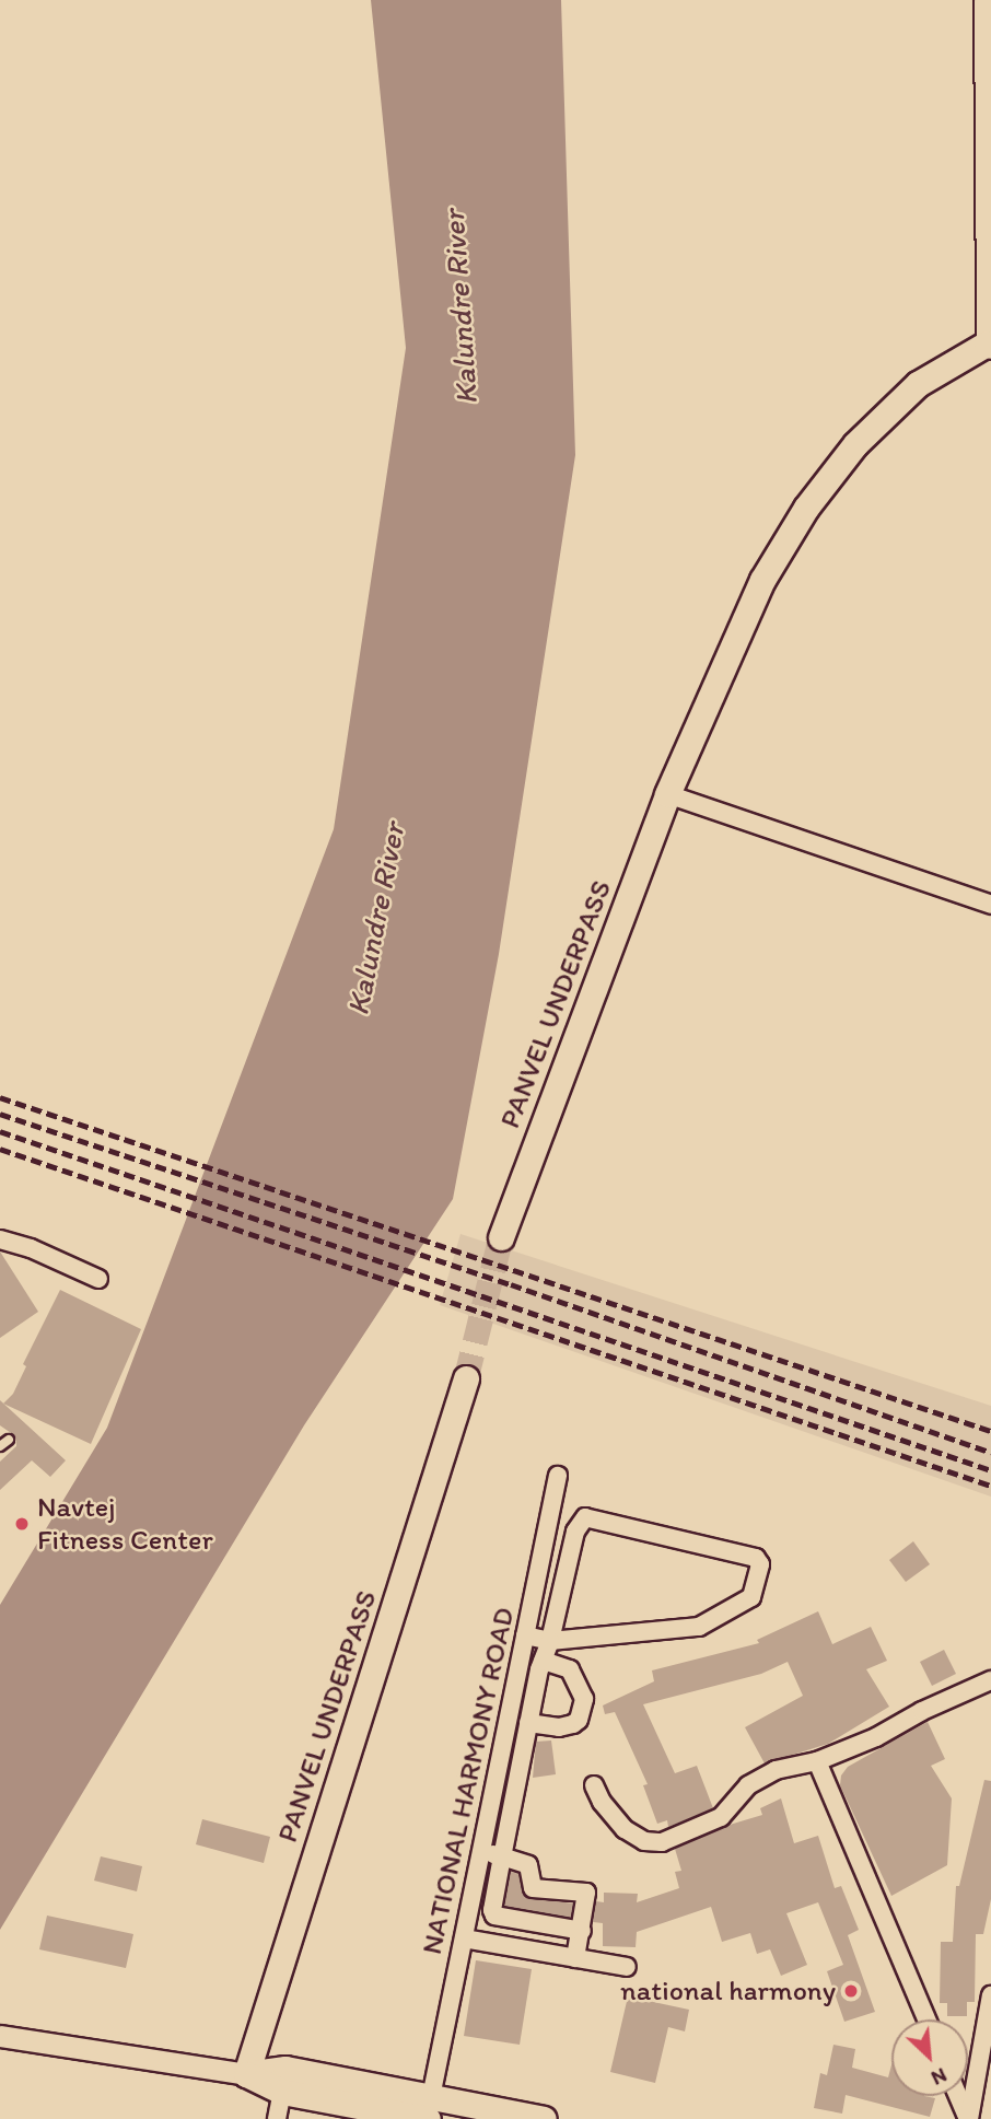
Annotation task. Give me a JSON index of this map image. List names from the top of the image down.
{
  "streets": {
    "main road": ["PANVEL UNDERPASS"],
    "street": ["NATIONAL HARMONY ROAD"]
  },
  "water": ["Kalundre River"],
  "places": ["Navtej Fitness Center", "national harmony"],
  "north": "bottom right"
}
